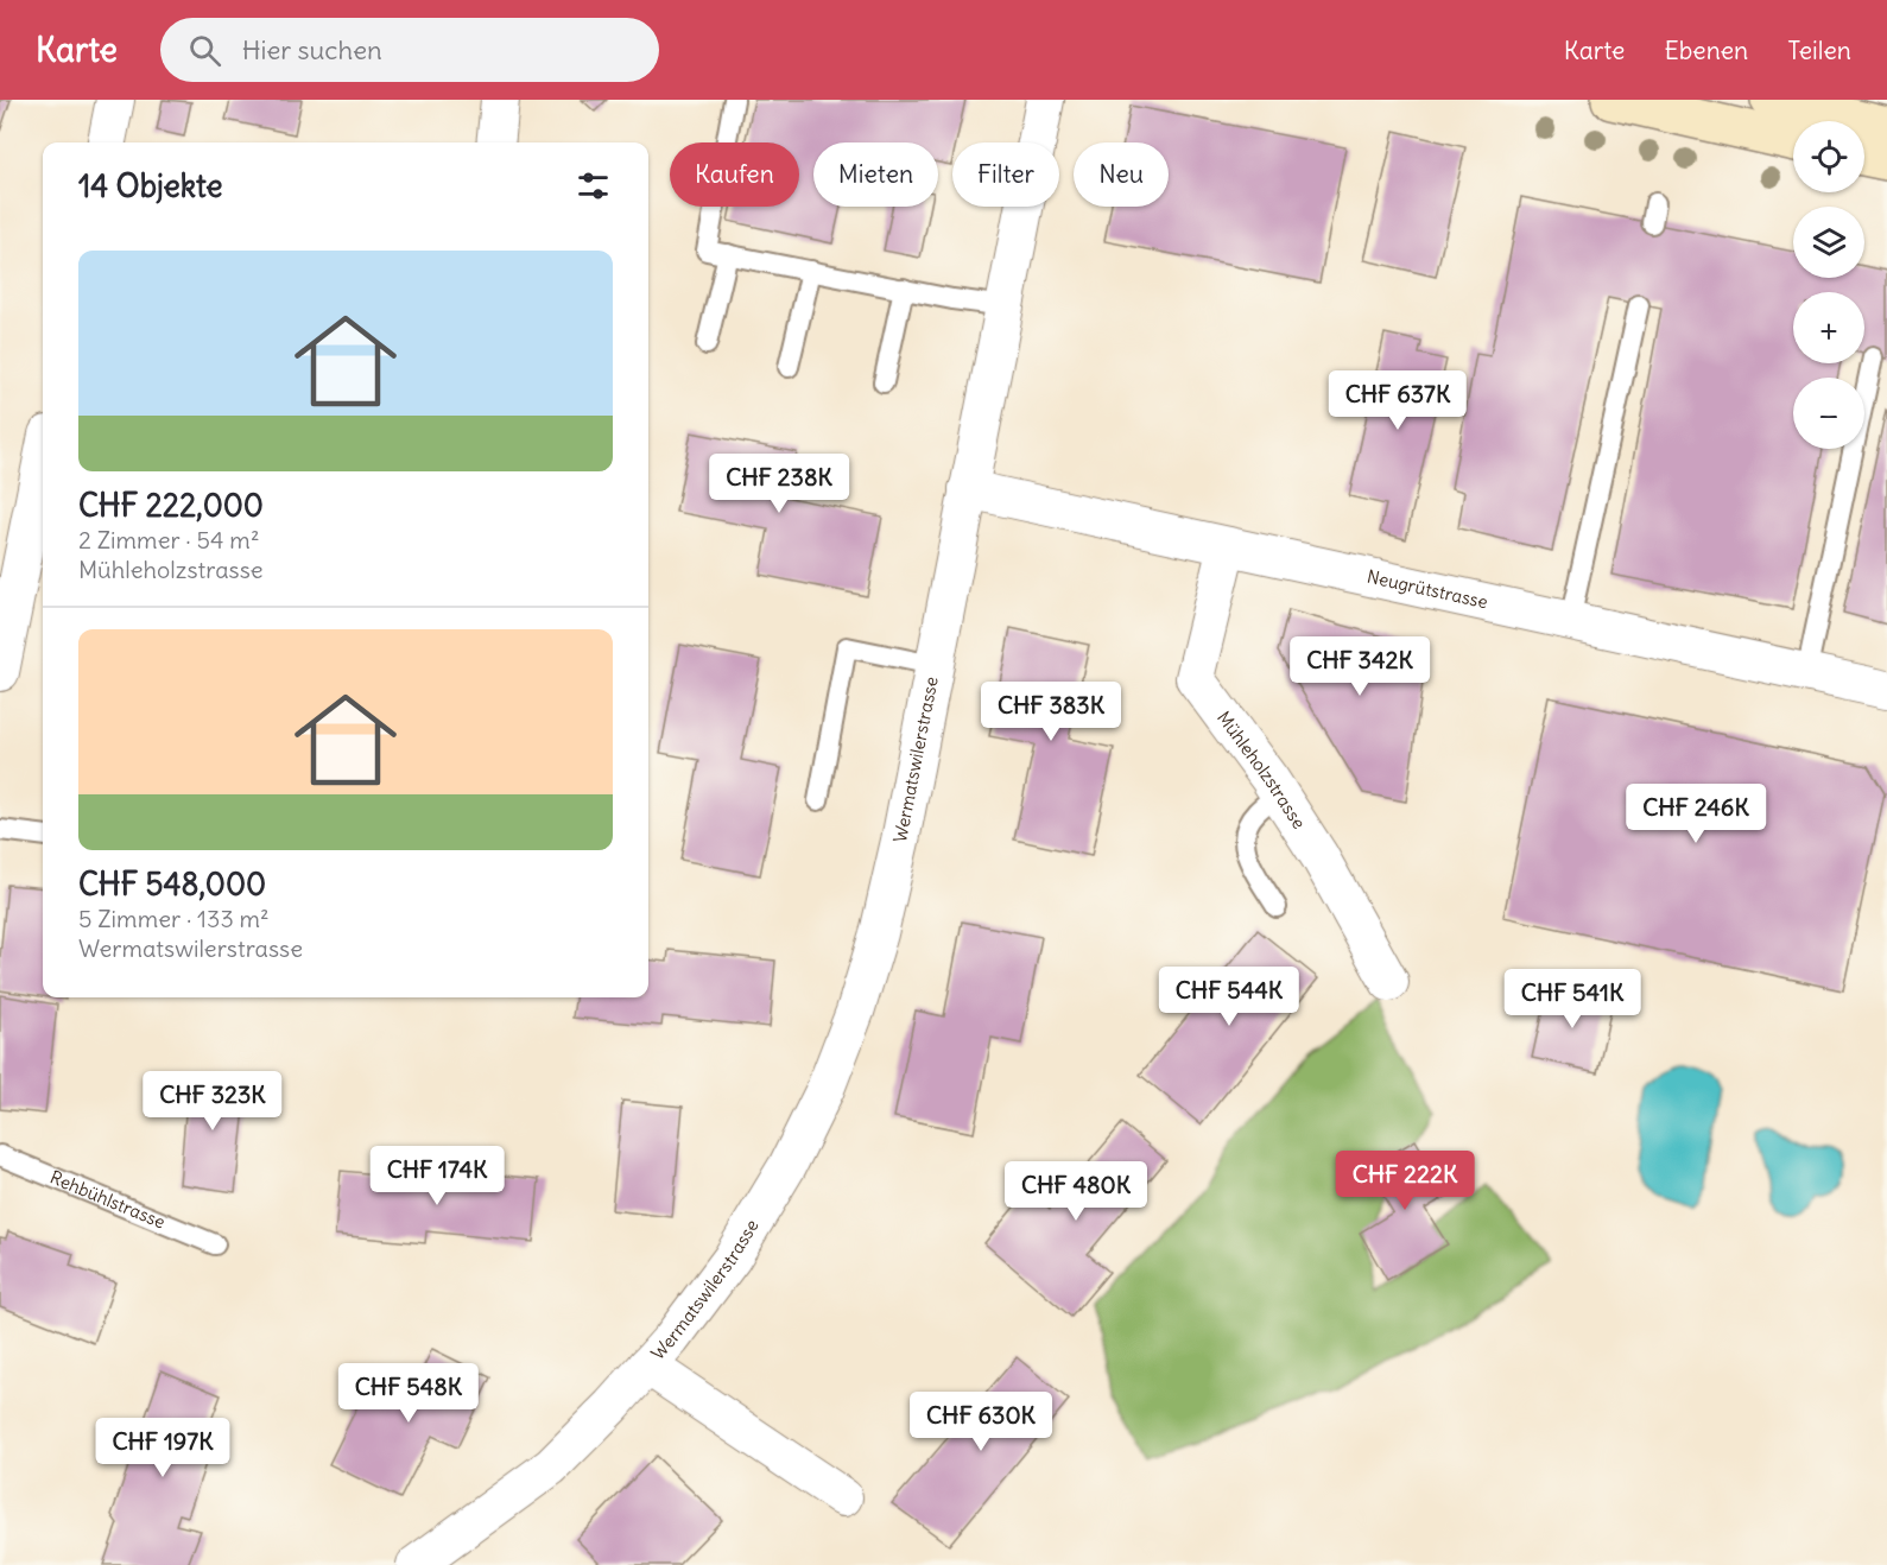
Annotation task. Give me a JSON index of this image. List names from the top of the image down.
{
  "streets": {
    "street": ["Neugrütstrasse", "Wermatswilerstrasse", "Mühleholzstrasse"],
    "lane": ["Rehbühlstrasse"]
  },
  "crossings": [
    ["Neugrütstrasse", "Wermatswilerstrasse"],
    ["Neugrütstrasse", "Mühleholzstrasse"]
  ],
  "page": {
    "header": "Karte",
    "search": "Hier suchen",
    "nav": ["Karte", "Ebenen", "Teilen"],
    "map_buttons": ["+", "−"],
    "chip": [
      "Kaufen",
      "Mieten",
      "Filter",
      "Neu"
    ],
    "heading": "14 Objekte",
    "list": [
      {
        "name": "CHF 222,000",
        "note": "2 Zimmer · 54 m² · Mühleholzstrasse"
      },
      {
        "name": "CHF 548,000",
        "note": "5 Zimmer · 133 m² · Wermatswilerstrasse"
      }
    ],
    "price": [
      "CHF 637K",
      "CHF 238K",
      "CHF 342K",
      "CHF 383K",
      "CHF 246K",
      "CHF 544K",
      "CHF 541K",
      "CHF 323K",
      "CHF 174K",
      "CHF 222K",
      "CHF 480K",
      "CHF 548K",
      "CHF 630K",
      "CHF 197K"
    ]
  }
}
